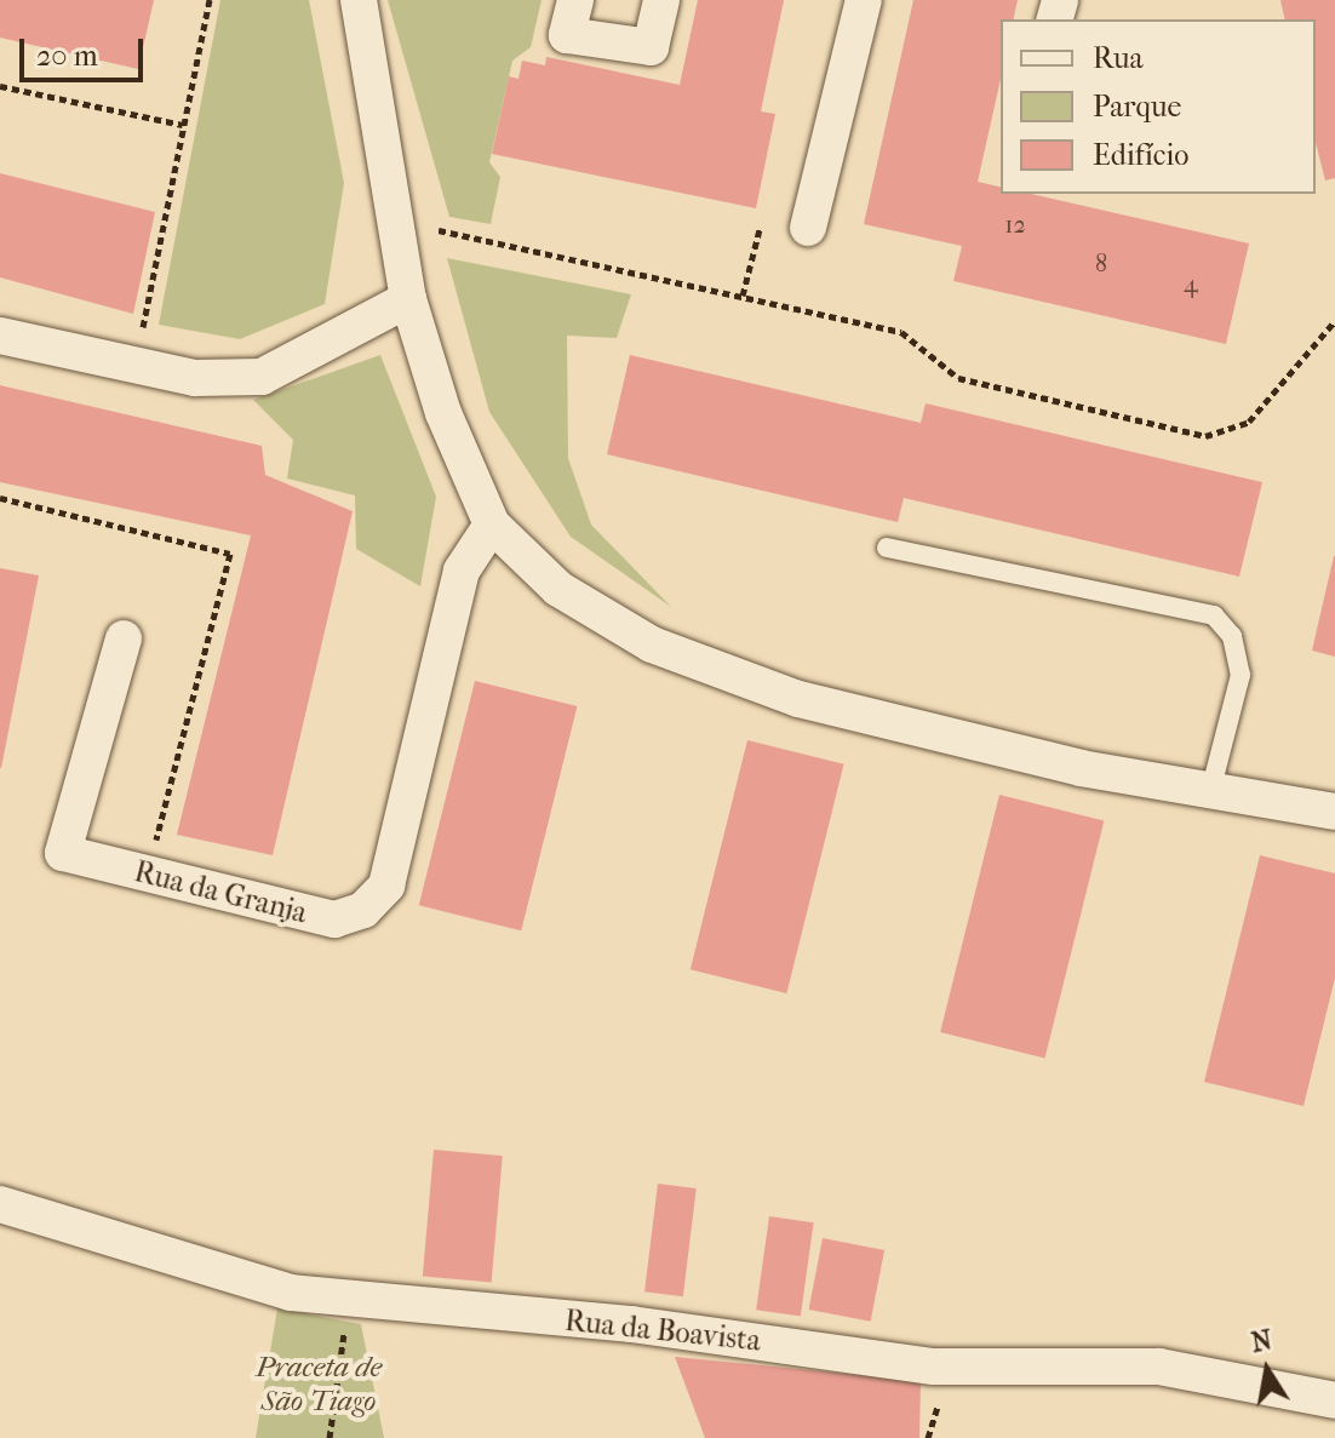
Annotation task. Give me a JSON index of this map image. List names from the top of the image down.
{
  "streets": {
    "street": ["Rua da Granja", "Rua da Boavista"]
  },
  "parks": ["Praceta de São Tiago"],
  "house_numbers": ["12", "8", "4"],
  "legend": ["Rua", "Parque", "Edifício"],
  "scale_bar": "20 m",
  "north": "top"
}
